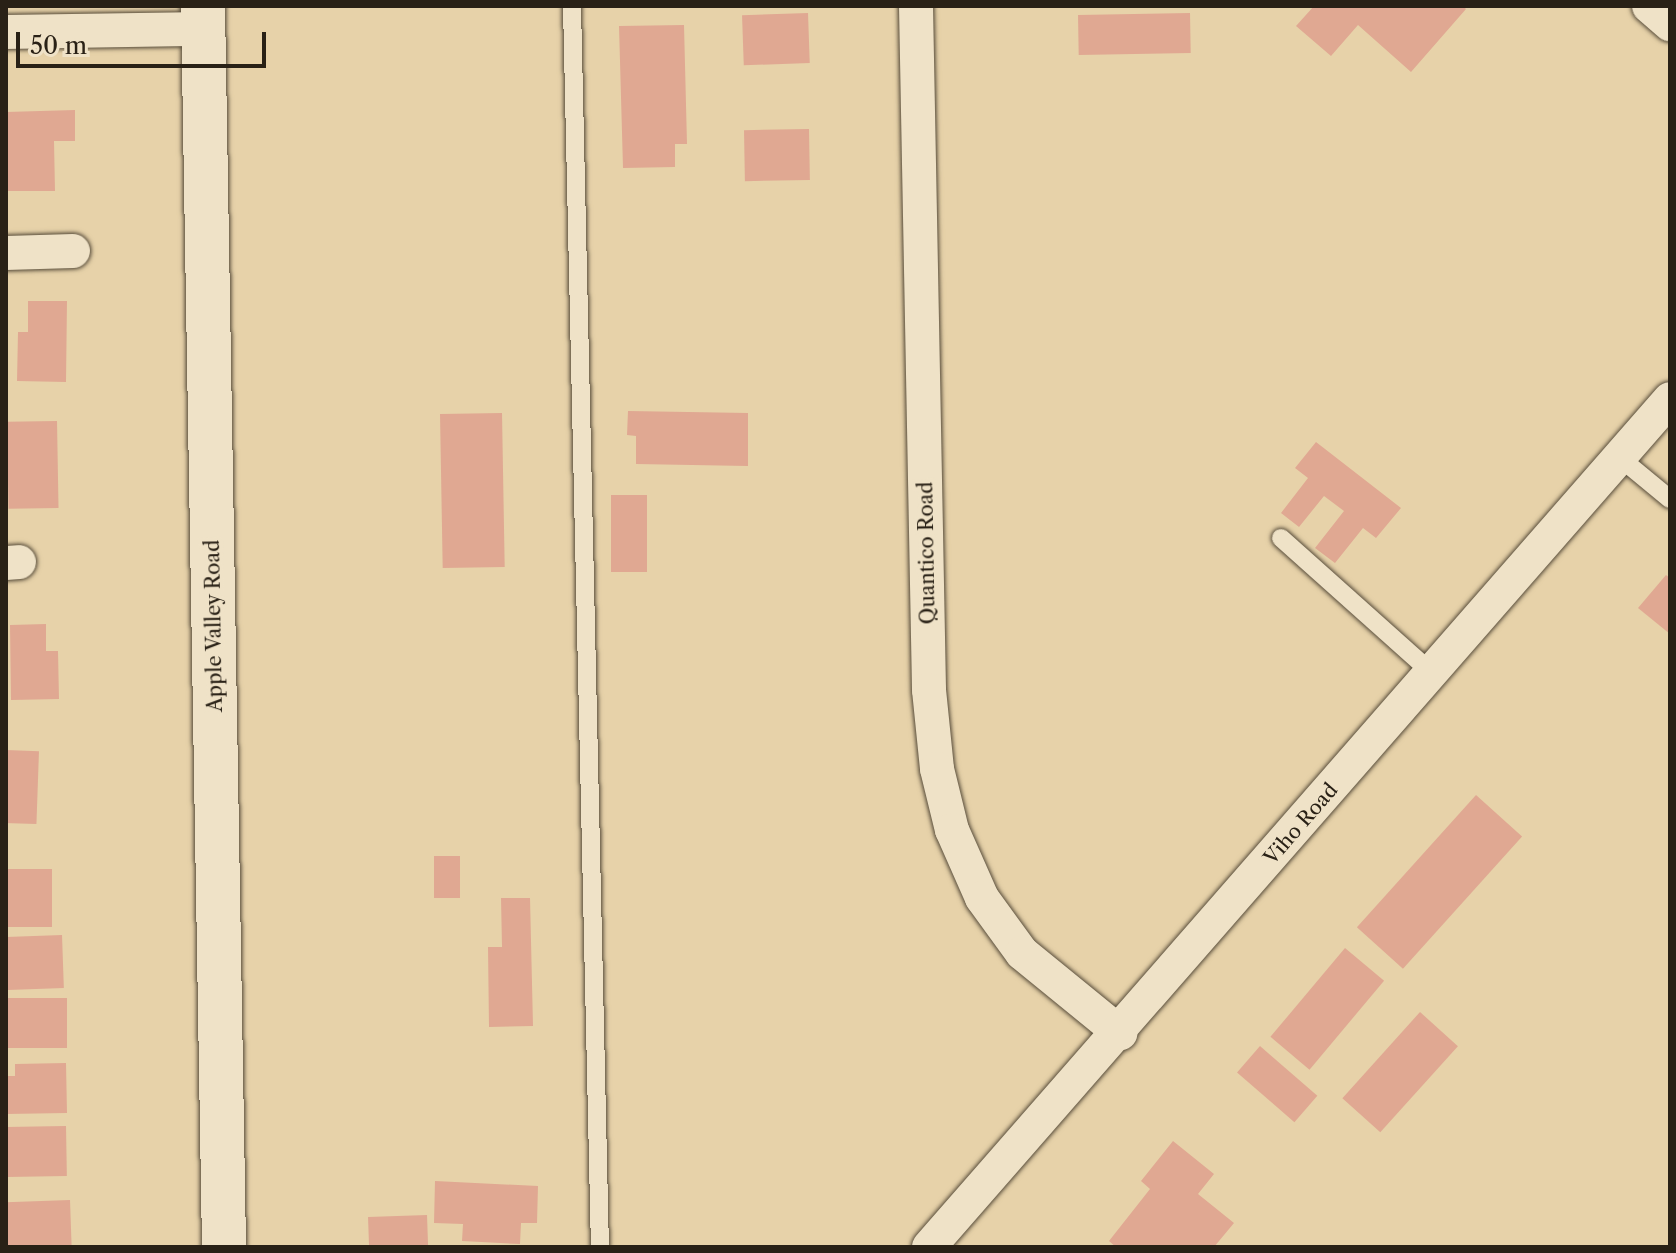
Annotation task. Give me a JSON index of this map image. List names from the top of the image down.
{
  "streets": {
    "street": ["Quantico Road", "Apple Valley Road", "Viho Road"]
  },
  "crossings": [
    ["Quantico Road", "Viho Road"]
  ],
  "scale_bar": "50 m"
}
